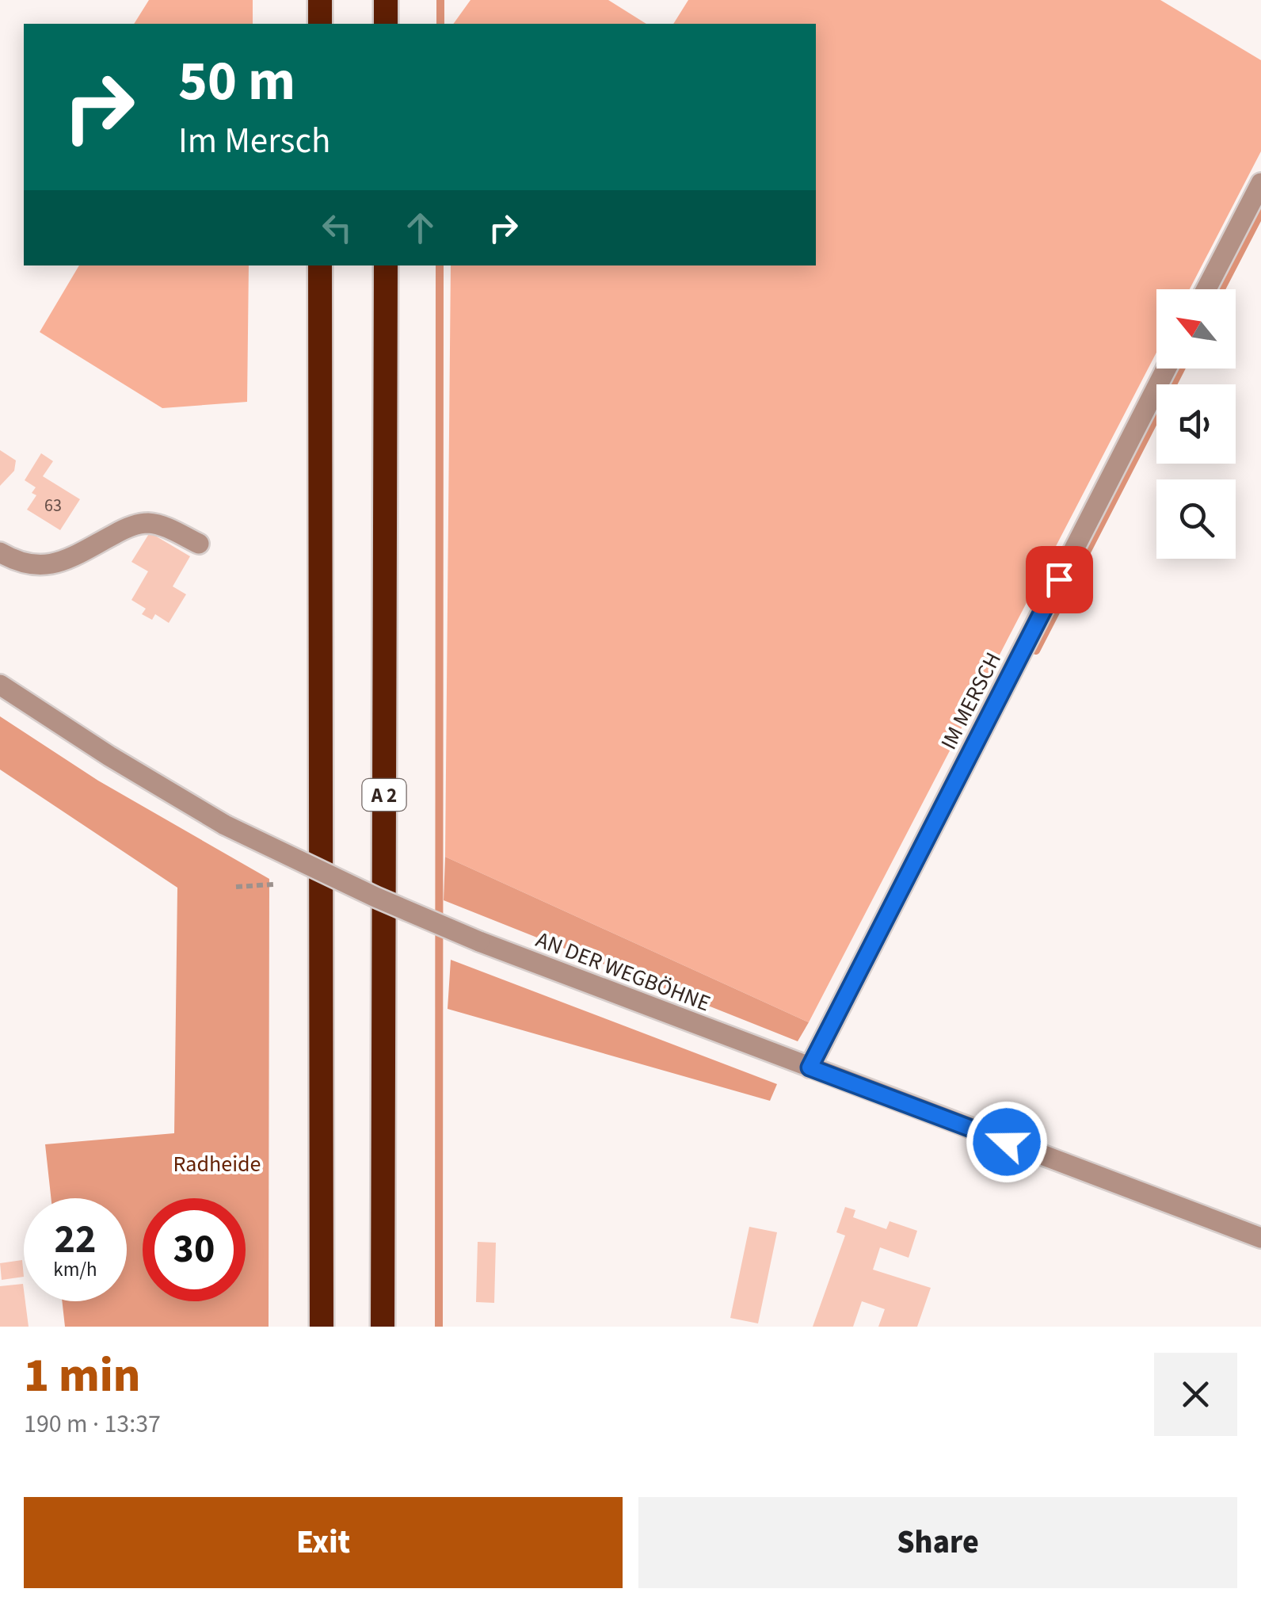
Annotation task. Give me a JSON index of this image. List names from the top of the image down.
{
  "streets": {
    "highway": ["A 2"],
    "street": ["IM MERSCH", "AN DER WEGBÖHNE"]
  },
  "crossings": [
    ["IM MERSCH", "AN DER WEGBÖHNE"]
  ],
  "parks": ["Radheide"],
  "house_numbers": ["63"],
  "north": "top left",
  "page": {
    "turn": ["50 m", "Im Mersch"],
    "speed": "22 km/h",
    "limit": "30",
    "heading": ["1 min", "190 m · 13:37"],
    "buttons": ["Exit", "Share"]
  }
}
